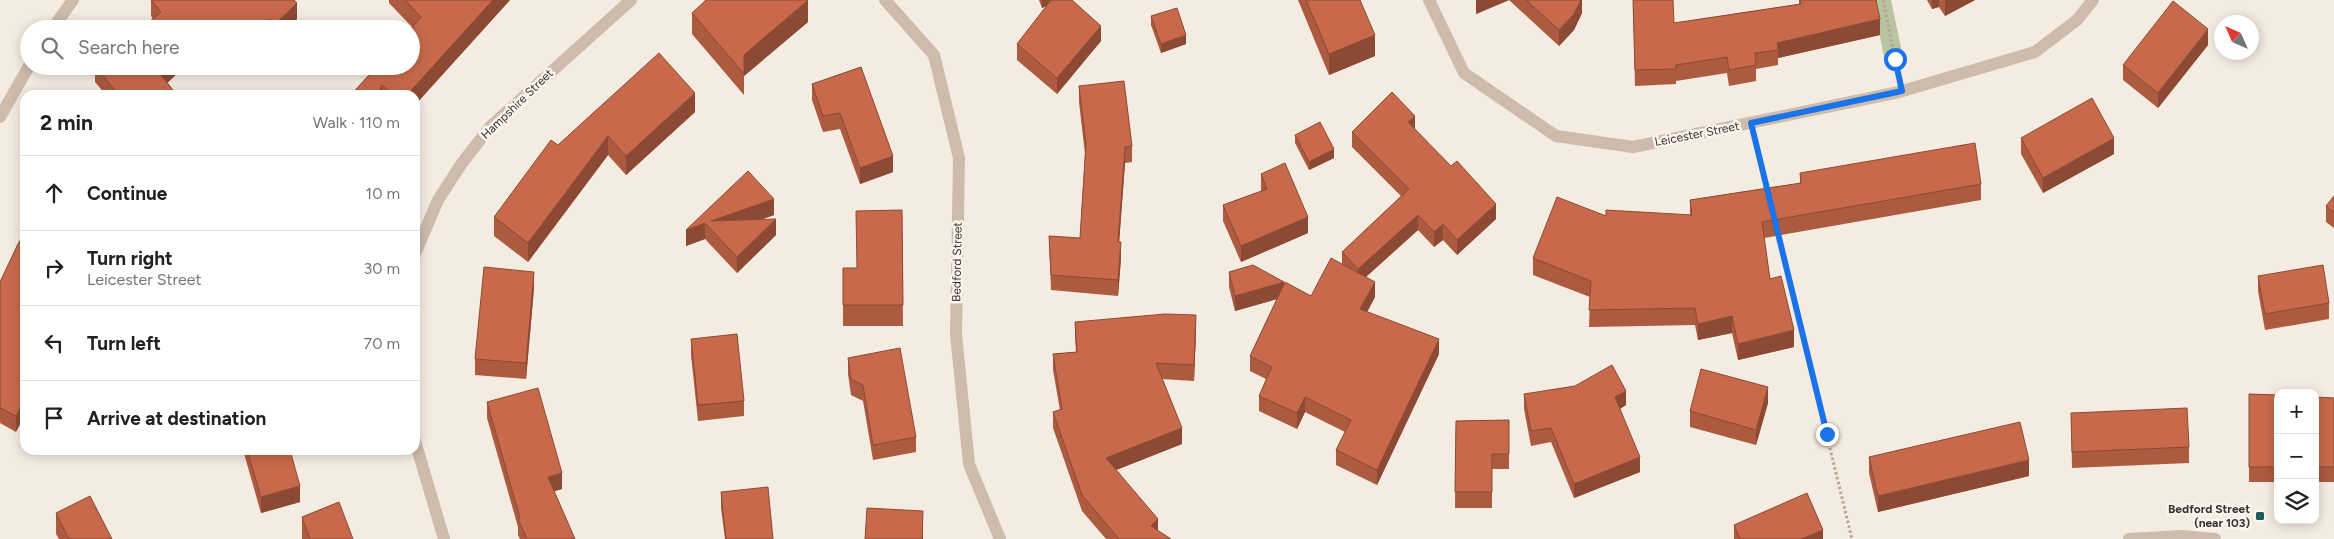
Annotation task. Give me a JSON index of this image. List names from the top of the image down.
{
  "streets": {
    "street": ["Hampshire Street", "Leicester Street", "Bedford Street"]
  },
  "places": {
    "transit": ["Bedford Street (near 103)"]
  },
  "north": "top left",
  "page": {
    "search": "Search here",
    "heading": ["2 min", "Walk · 110 m"],
    "list": [
      ["Continue", "10 m"],
      ["Turn right", "Leicester Street", "30 m"],
      ["Turn left", "70 m"],
      "Arrive at destination"
    ],
    "map_buttons": ["+", "−"]
  }
}
